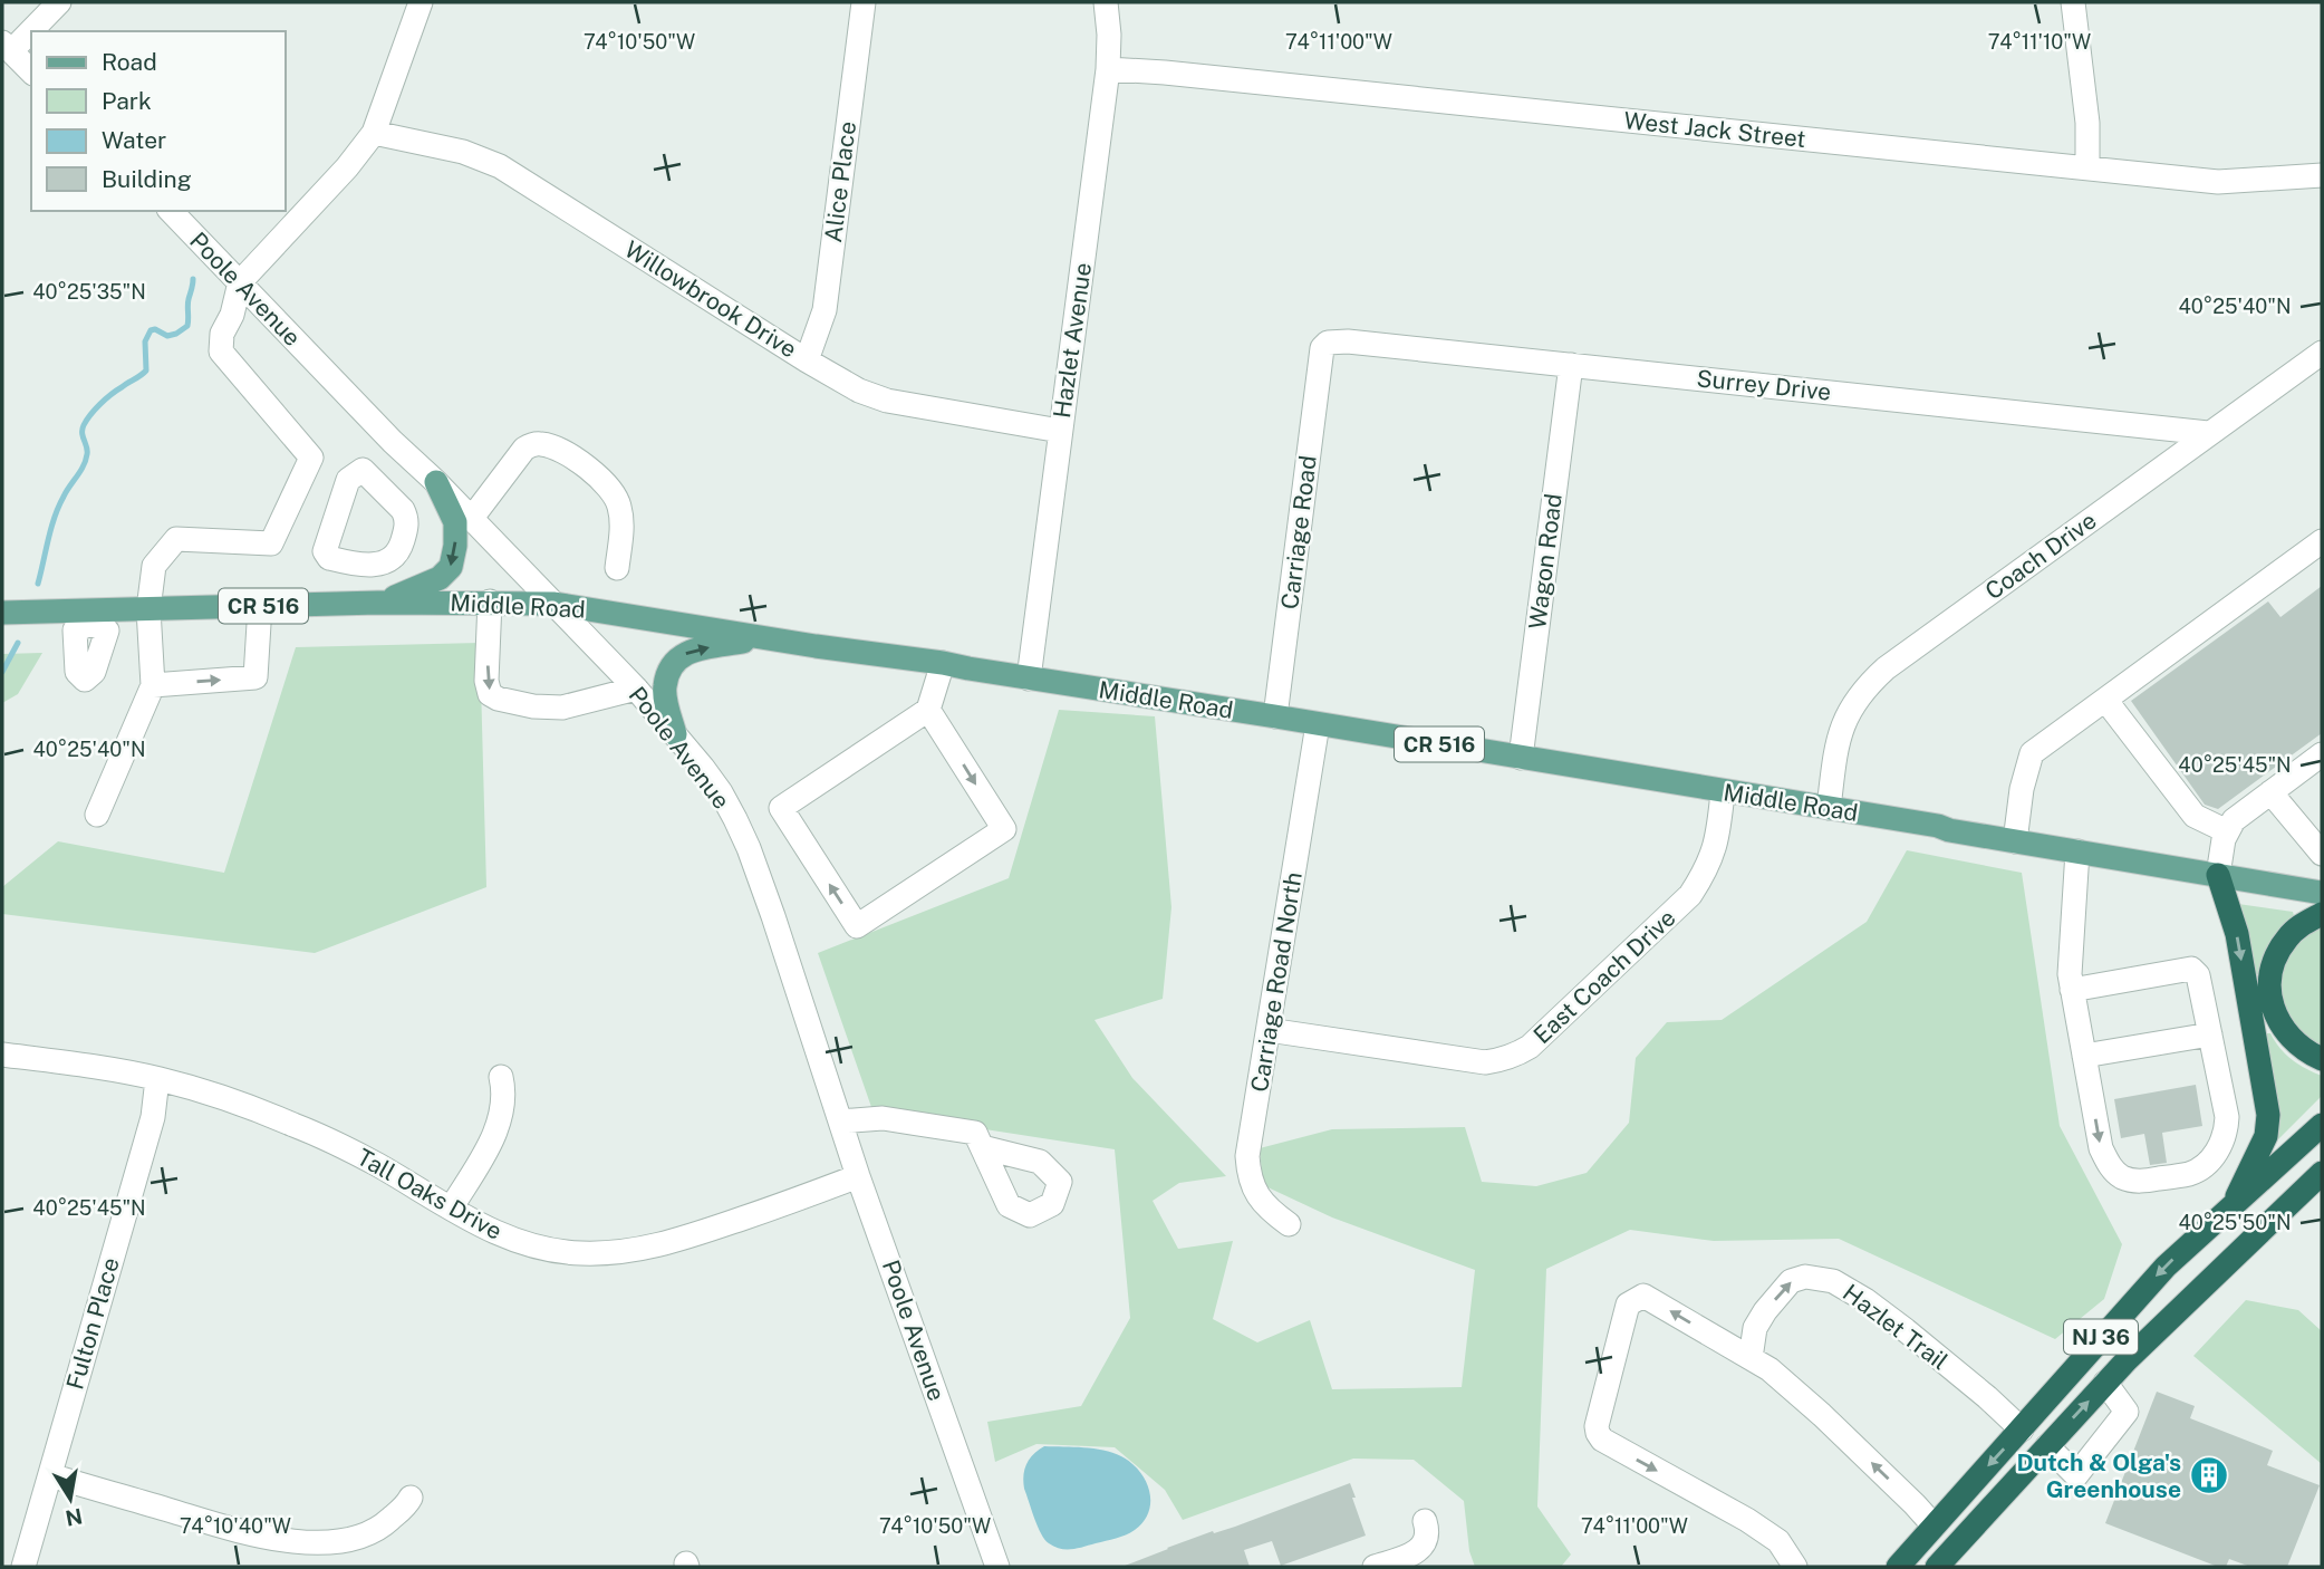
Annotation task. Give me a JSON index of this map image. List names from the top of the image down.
{
  "streets": {
    "highway": ["NJ 36"],
    "main road": ["CR 516", "Middle Road"],
    "street": [
      "West Jack Street",
      "Alice Place",
      "Poole Avenue",
      "Willowbrook Drive",
      "Hazlet Avenue",
      "Surrey Drive",
      "Carriage Road",
      "Coach Drive",
      "Wagon Road",
      "East Coach Drive",
      "Carriage Road North",
      "Tall Oaks Drive",
      "Fulton Place",
      "Hazlet Trail"
    ]
  },
  "crossings": [
    ["West Jack Street", "Hazlet Avenue"],
    ["Alice Place", "Willowbrook Drive"],
    ["Poole Avenue", "Middle Road"],
    ["Poole Avenue", "Tall Oaks Drive"],
    ["Willowbrook Drive", "Hazlet Avenue"],
    ["Hazlet Avenue", "Middle Road"],
    ["Surrey Drive", "Carriage Road"],
    ["Surrey Drive", "Coach Drive"],
    ["Surrey Drive", "Wagon Road"],
    ["Carriage Road", "Middle Road"],
    ["Coach Drive", "Middle Road"],
    ["Wagon Road", "Middle Road"],
    ["Middle Road", "East Coach Drive"],
    ["Middle Road", "Carriage Road North"],
    ["East Coach Drive", "Carriage Road North"],
    ["Tall Oaks Drive", "Fulton Place"],
    ["Hazlet Trail", "NJ 36"]
  ],
  "places": {
    "building": ["Dutch & Olga's Greenhouse"]
  },
  "legend": [
    "Road",
    "Park",
    "Water",
    "Building"
  ],
  "north": "bottom",
  "coordinates": [
    "74°10'50\"W",
    "74°11'00\"W",
    "74°11'10\"W",
    "40°25'35\"N",
    "40°25'40\"N",
    "40°25'45\"N",
    "40°25'50\"N",
    "74°10'40\"W"
  ]
}
